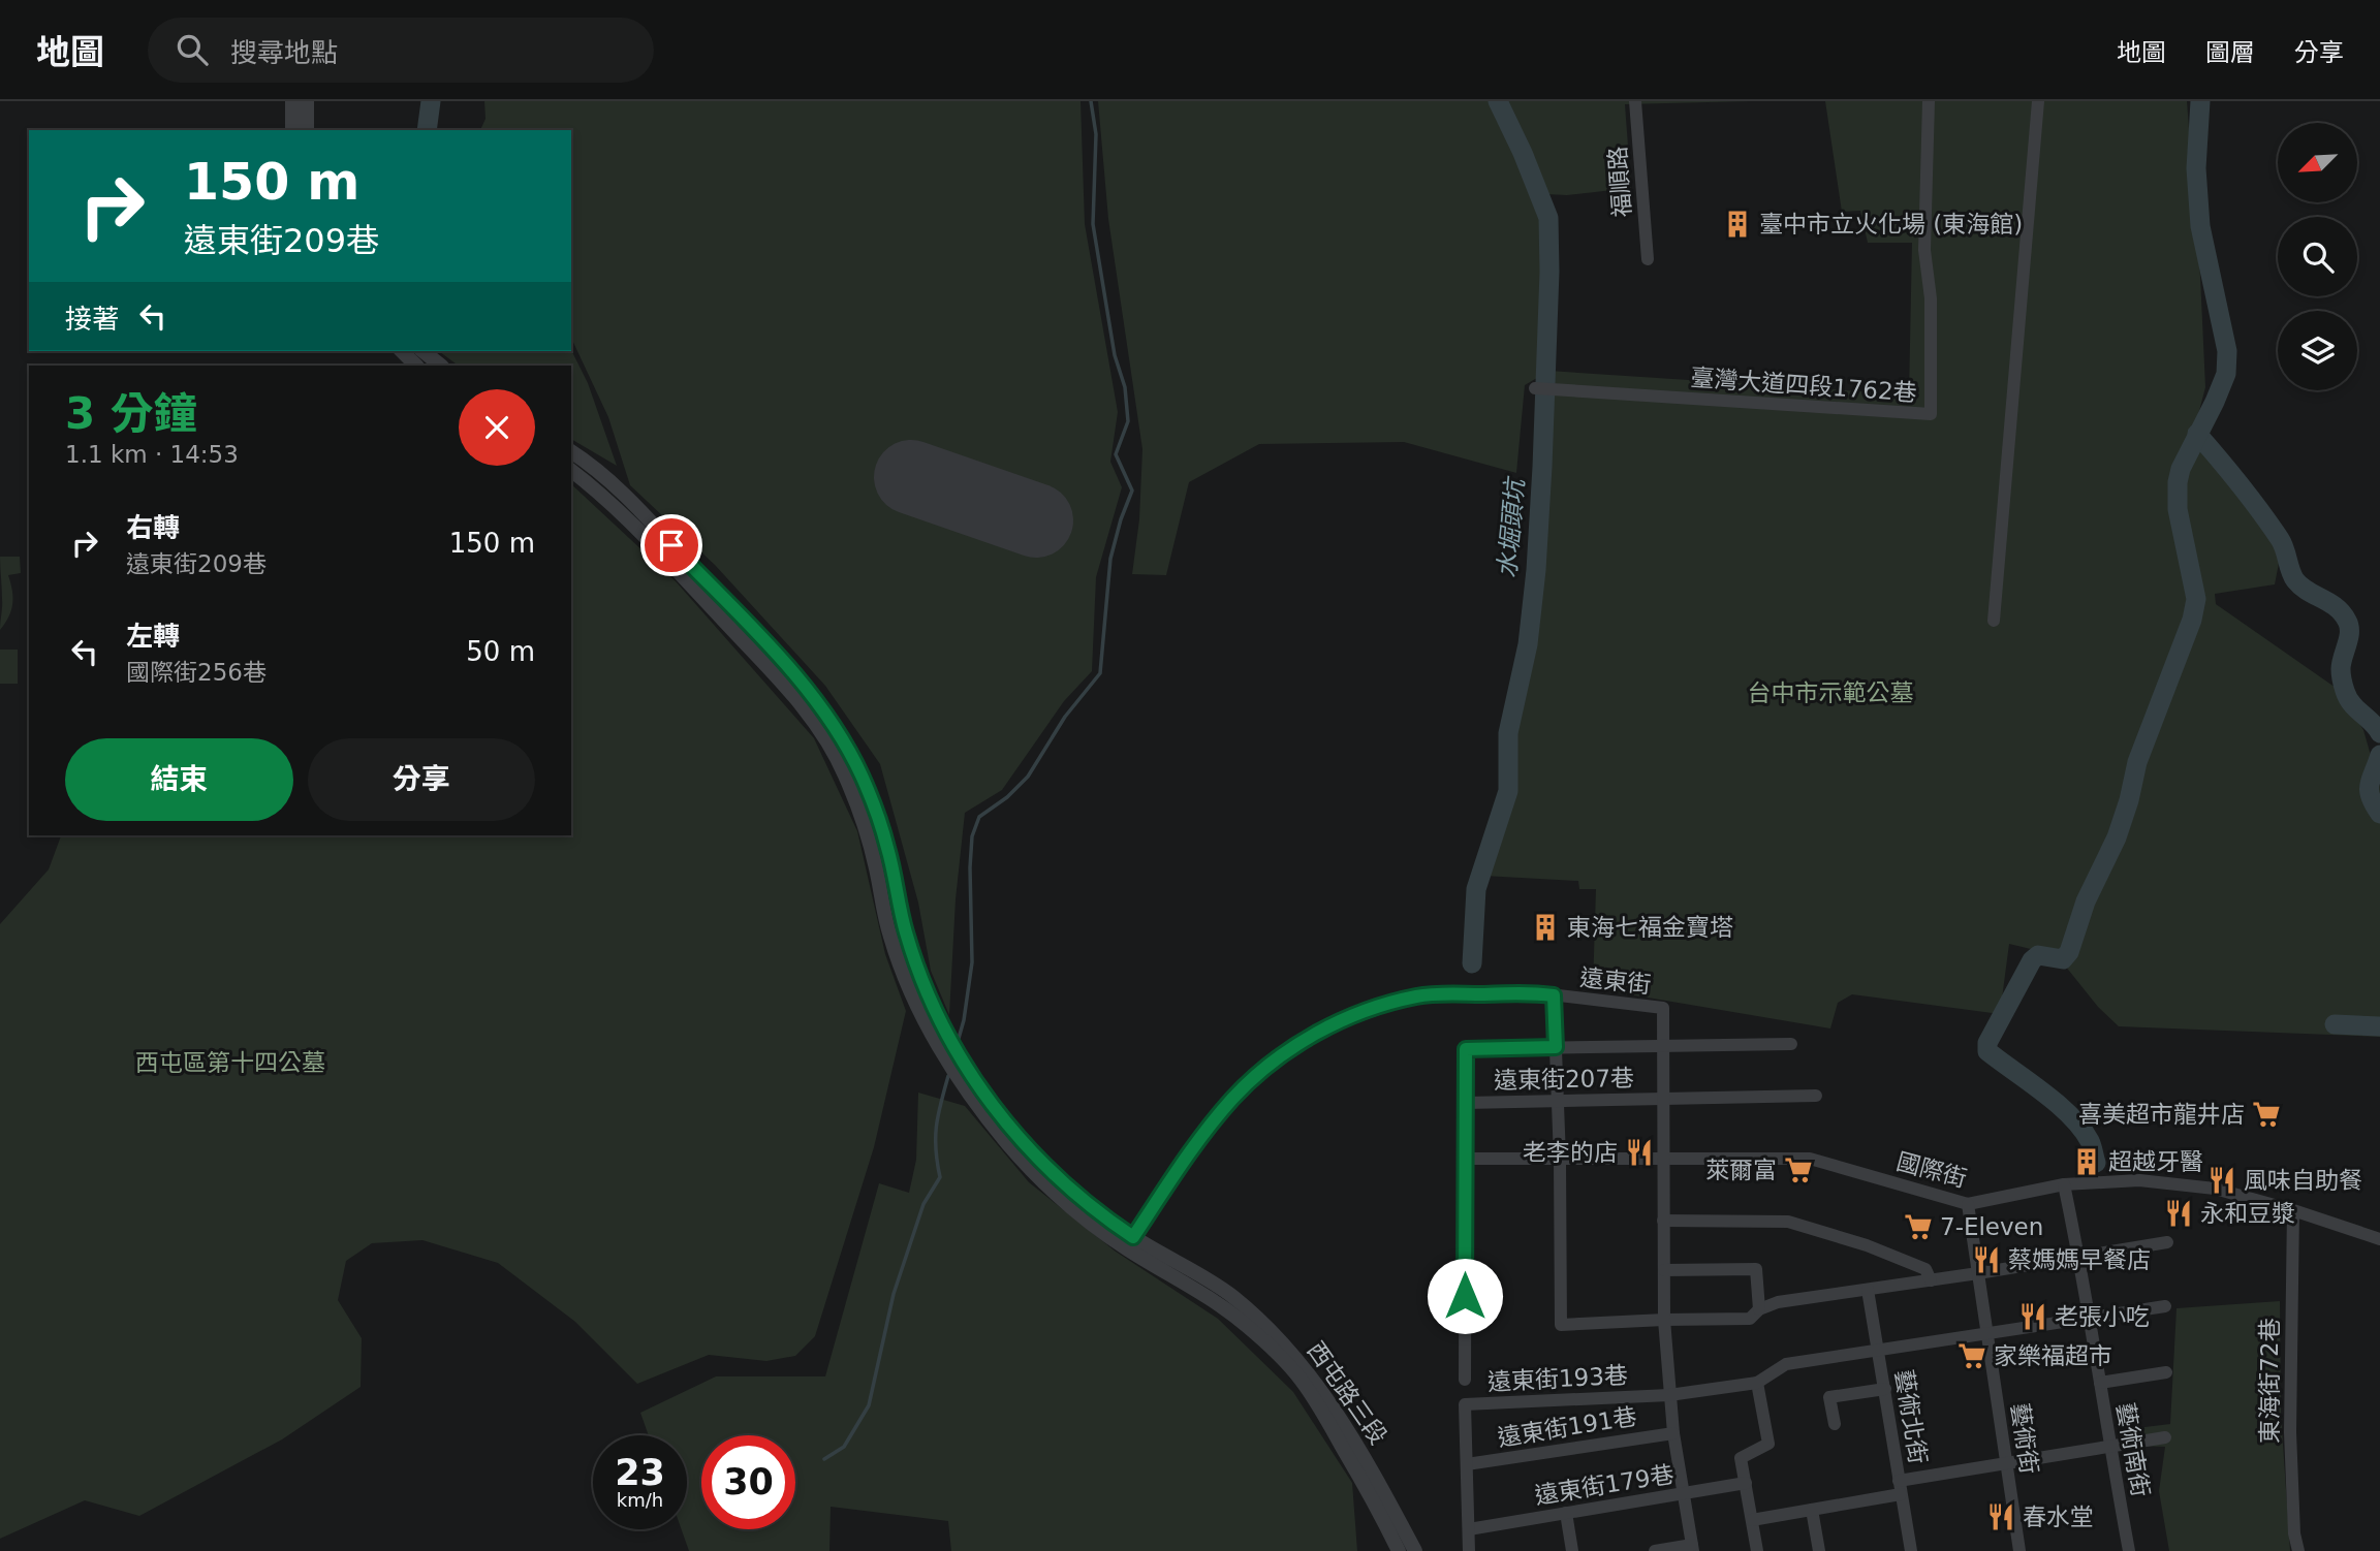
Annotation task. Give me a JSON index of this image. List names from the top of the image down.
{
  "streets": {
    "street": [
      "福順路",
      "臺灣大道四段1762巷",
      "遠東街",
      "遠東街207巷",
      "國際街",
      "遠東街193巷",
      "東海街72巷",
      "西屯路三段",
      "藝術北街",
      "遠東街191巷",
      "藝術街",
      "藝術南街",
      "遠東街179巷"
    ]
  },
  "crossings": [
    ["遠東街", "遠東街207巷"],
    ["遠東街", "國際街"],
    ["遠東街", "遠東街193巷"],
    ["遠東街", "西屯路三段"],
    ["遠東街", "遠東街191巷"],
    ["遠東街", "遠東街179巷"],
    ["國際街", "東海街72巷"],
    ["國際街", "藝術街"],
    ["國際街", "藝術南街"],
    ["遠東街193巷", "遠東街191巷"]
  ],
  "water": ["水堀頭坑"],
  "parks": ["台中市示範公墓", "西屯區第十四公墓"],
  "places": {
    "building": ["臺中市立火化場 (東海館)", "東海七福金寶塔", "超越牙醫"],
    "supermarket": [
      "喜美超市龍井店",
      "萊爾富",
      "7-Eleven",
      "家樂福超市"
    ],
    "restaurant": [
      "老李的店",
      "風味自助餐",
      "永和豆漿",
      "蔡媽媽早餐店",
      "老張小吃",
      "春水堂"
    ]
  },
  "north": "bottom left",
  "page": {
    "header": "地圖",
    "search": "搜尋地點",
    "nav": ["地圖", "圖層", "分享"],
    "turn": ["150 m", "遠東街209巷"],
    "then": "接著",
    "heading": ["3 分鐘", "1.1 km · 14:53"],
    "list": [
      {
        "name": "右轉",
        "note": "遠東街209巷",
        "value": "150 m"
      },
      {
        "name": "左轉",
        "note": "國際街256巷",
        "value": "50 m"
      }
    ],
    "buttons": ["結束", "分享"],
    "speed": "23 km/h",
    "limit": "30"
  }
}
